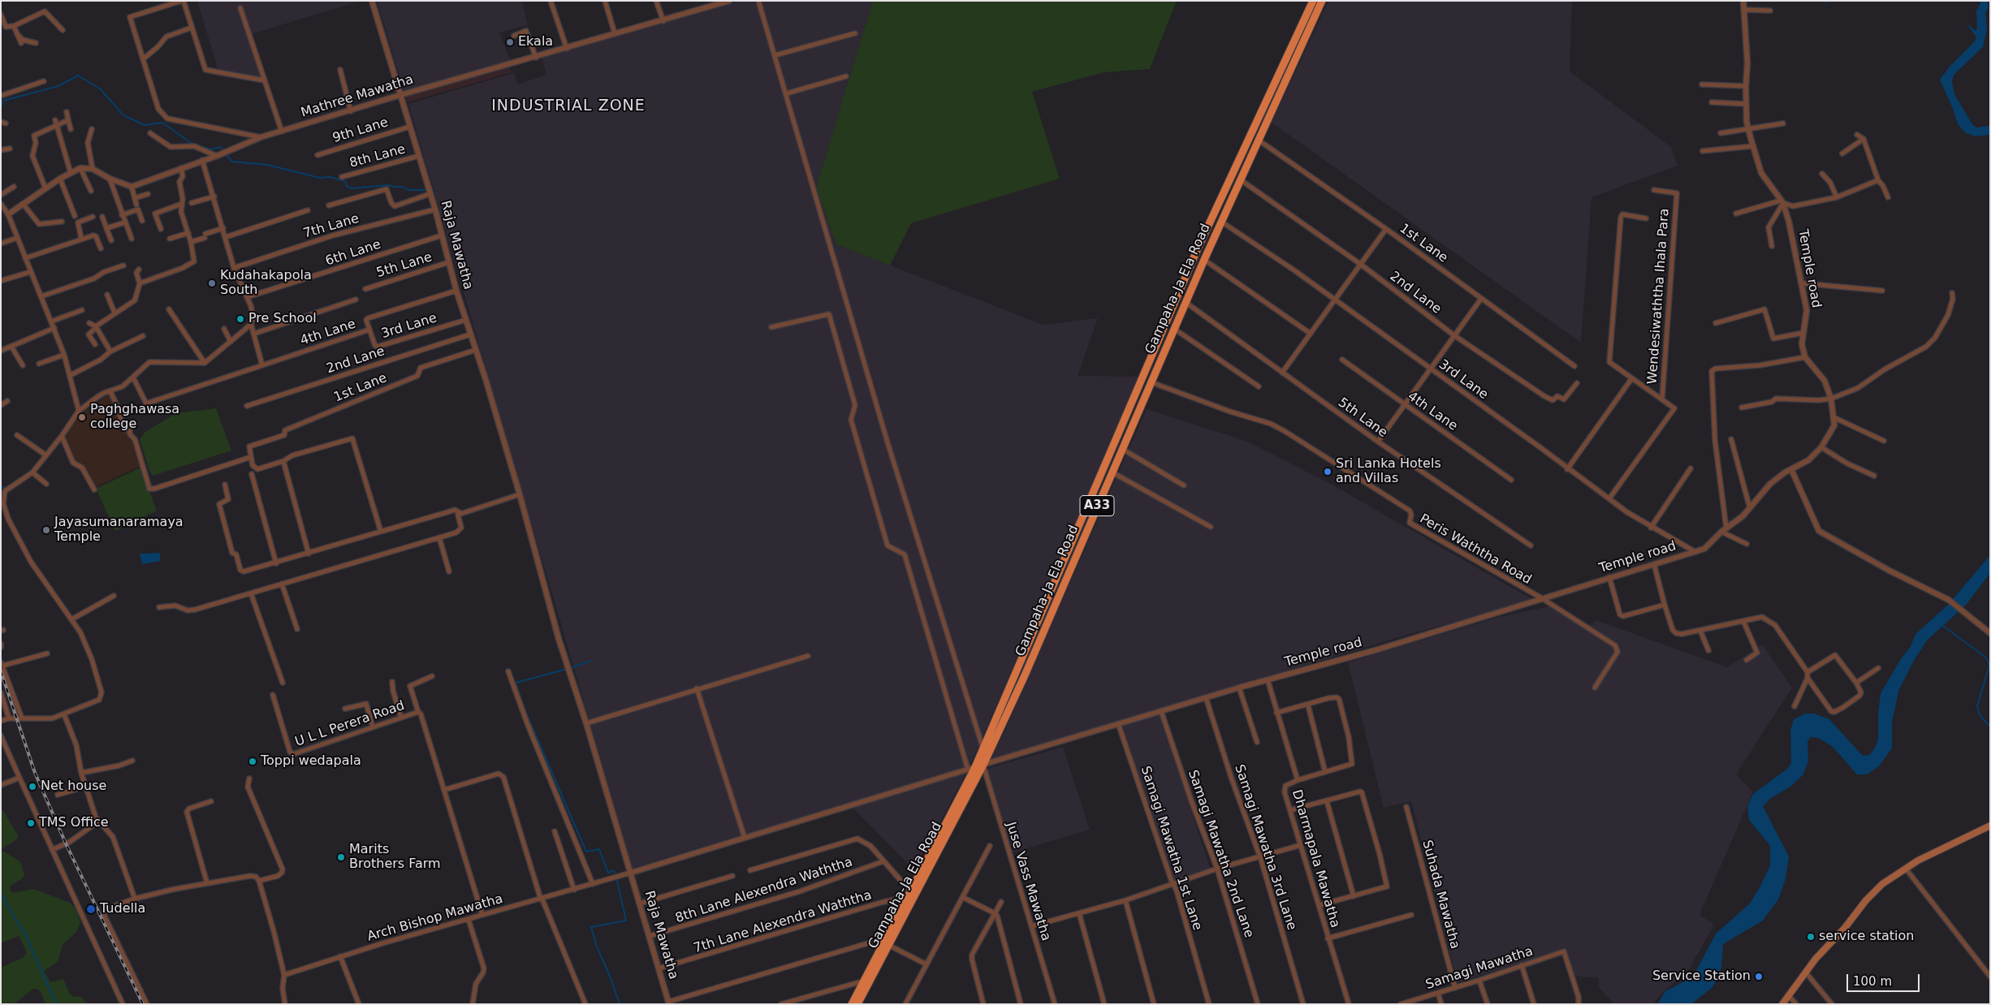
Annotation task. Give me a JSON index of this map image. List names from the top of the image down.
{
  "streets": {
    "highway": ["Gampaha-Ja Ela Road", "A33"],
    "street": [
      "Mathree Mawatha",
      "9th Lane",
      "8th Lane",
      "7th Lane",
      "1st Lane",
      "Raja Mawatha",
      "6th Lane",
      "5th Lane",
      "Temple road",
      "2nd Lane",
      "Wendesiwaththa Ihala Para",
      "3rd Lane",
      "4th Lane",
      "Peris Waththa Road",
      "U L L Perera Road",
      "Samagi Mawatha 3rd Lane",
      "Samagi Mawatha 1st Lane",
      "Samagi Mawatha 2nd Lane",
      "Dharmapala Mawatha",
      "Juse Vass Mawatha",
      "8th Lane Alexendra Waththa",
      "Suhada Mawatha",
      "Arch Bishop Mawatha",
      "7th Lane Alexendra Waththa",
      "Samagi Mawatha"
    ]
  },
  "crossings": [
    ["Mathree Mawatha", "Raja Mawatha"],
    ["9th Lane", "Raja Mawatha"],
    ["8th Lane", "Raja Mawatha"],
    ["7th Lane", "Raja Mawatha"],
    ["1st Lane", "Raja Mawatha"],
    ["1st Lane", "Gampaha-Ja Ela Road"],
    ["Raja Mawatha", "6th Lane"],
    ["Raja Mawatha", "5th Lane"],
    ["Raja Mawatha", "Temple road"],
    ["Raja Mawatha", "2nd Lane"],
    ["Raja Mawatha", "3rd Lane"],
    ["Raja Mawatha", "4th Lane"],
    ["Raja Mawatha", "8th Lane Alexendra Waththa"],
    ["Raja Mawatha", "Arch Bishop Mawatha"],
    ["Raja Mawatha", "7th Lane Alexendra Waththa"],
    ["5th Lane", "Gampaha-Ja Ela Road"],
    ["Temple road", "Gampaha-Ja Ela Road"],
    ["Temple road", "3rd Lane"],
    ["Temple road", "Peris Waththa Road"],
    ["Temple road", "Samagi Mawatha 3rd Lane"],
    ["Temple road", "Samagi Mawatha 1st Lane"],
    ["Temple road", "Samagi Mawatha 2nd Lane"],
    ["Temple road", "Dharmapala Mawatha"],
    ["Temple road", "Juse Vass Mawatha"],
    ["Temple road", "Arch Bishop Mawatha"],
    ["Gampaha-Ja Ela Road", "2nd Lane"],
    ["Gampaha-Ja Ela Road", "3rd Lane"],
    ["Gampaha-Ja Ela Road", "Peris Waththa Road"],
    ["Gampaha-Ja Ela Road", "Juse Vass Mawatha"],
    ["Gampaha-Ja Ela Road", "7th Lane Alexendra Waththa"],
    ["3rd Lane", "4th Lane"],
    ["U L L Perera Road", "Arch Bishop Mawatha"],
    ["Suhada Mawatha", "Samagi Mawatha"]
  ],
  "districts": ["INDUSTRIAL ZONE"],
  "places": [
    "Ekala",
    "Kudahakapola South",
    "Pre School",
    "Paghghawasa college",
    "Sri Lanka Hotels and Villas",
    "Jayasumanaramaya Temple",
    "Toppi wedapala",
    "Net house",
    "TMS Office",
    "Marits Brothers Farm",
    "Tudella",
    "service station",
    "Service Station"
  ],
  "scale_bar": "100 m"
}
